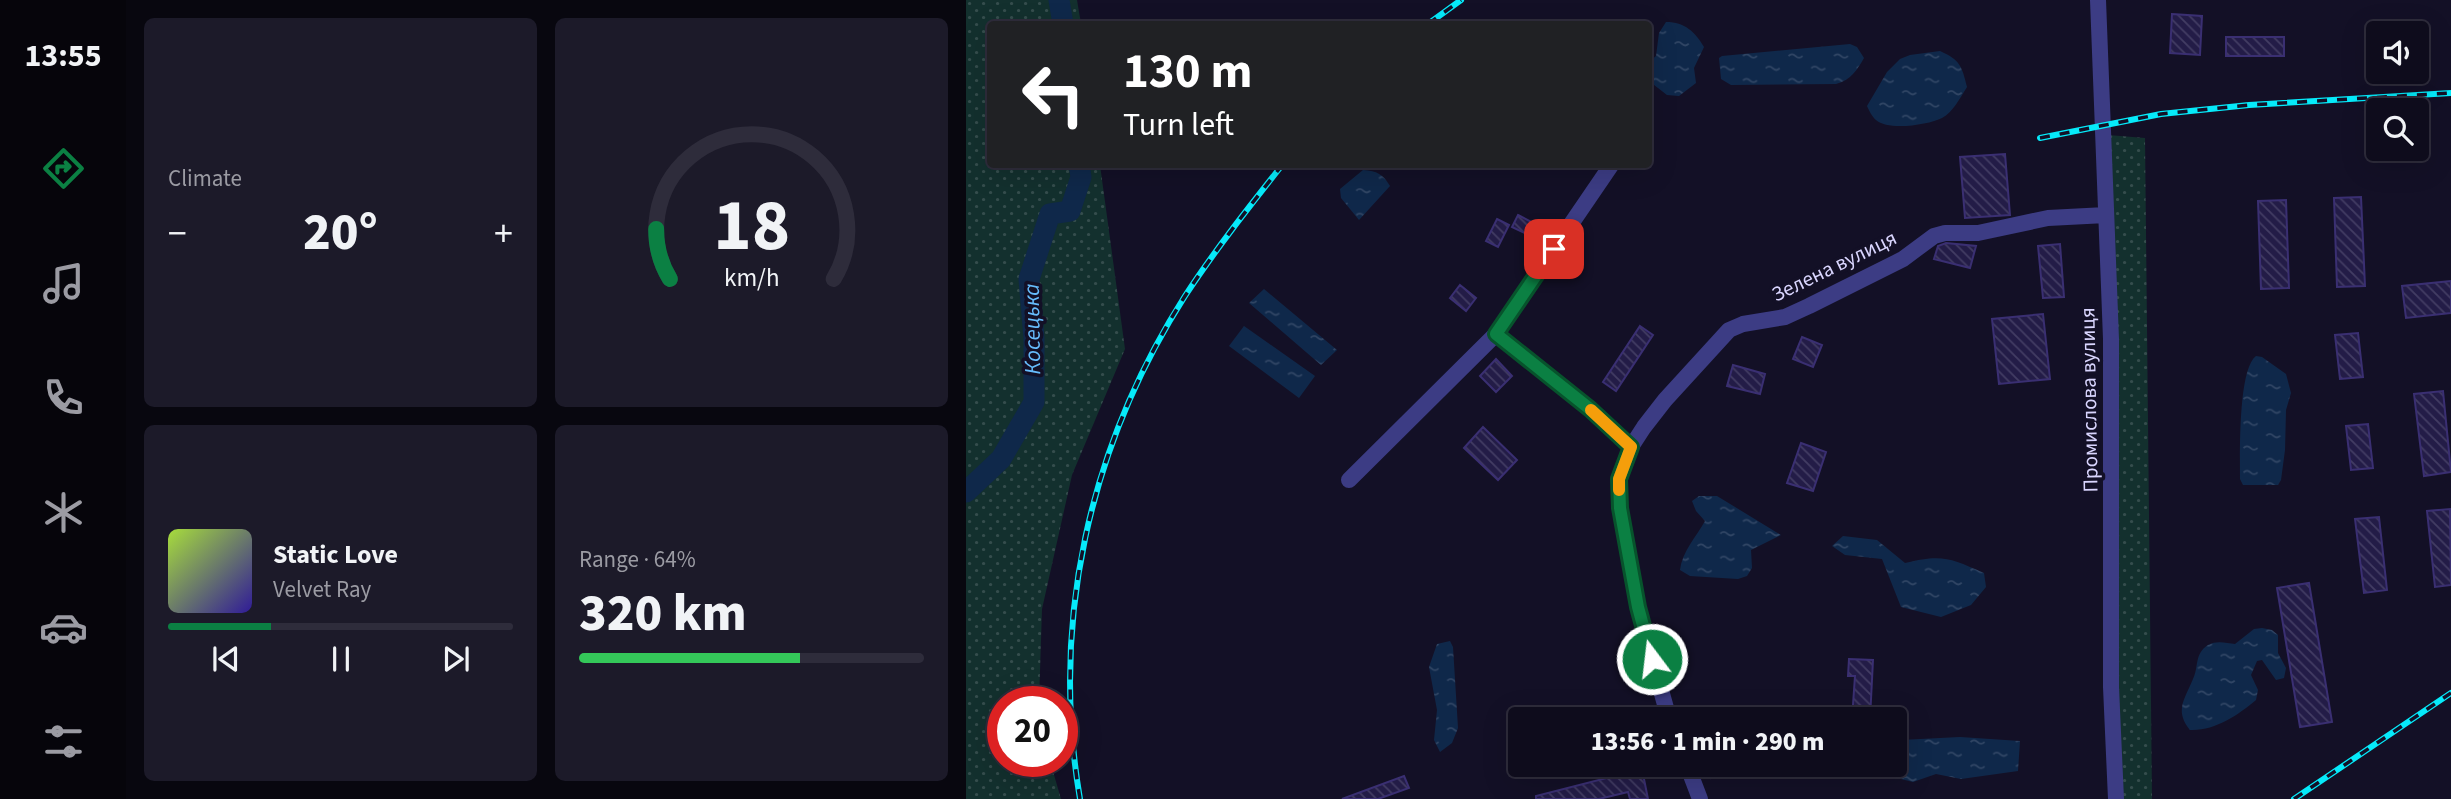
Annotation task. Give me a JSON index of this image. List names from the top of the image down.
{
  "streets": {
    "street": ["Зелена вулиця", "Промислова вулиця"]
  },
  "crossings": [
    ["Зелена вулиця", "Промислова вулиця"]
  ],
  "water": ["Косецька"],
  "page": {
    "tabs": "13:55",
    "tile": [
      "Climate",
      ["Range · 64%", "320 km"]
    ],
    "turn": ["130 m", "Turn left"],
    "heat": ["−", "20°", "+"],
    "song": ["Static Love", "Velvet Ray"],
    "limit": "20",
    "trip": "13:56 · 1 min · 290 m",
    "gauge": ["18", "km/h"]
  }
}
